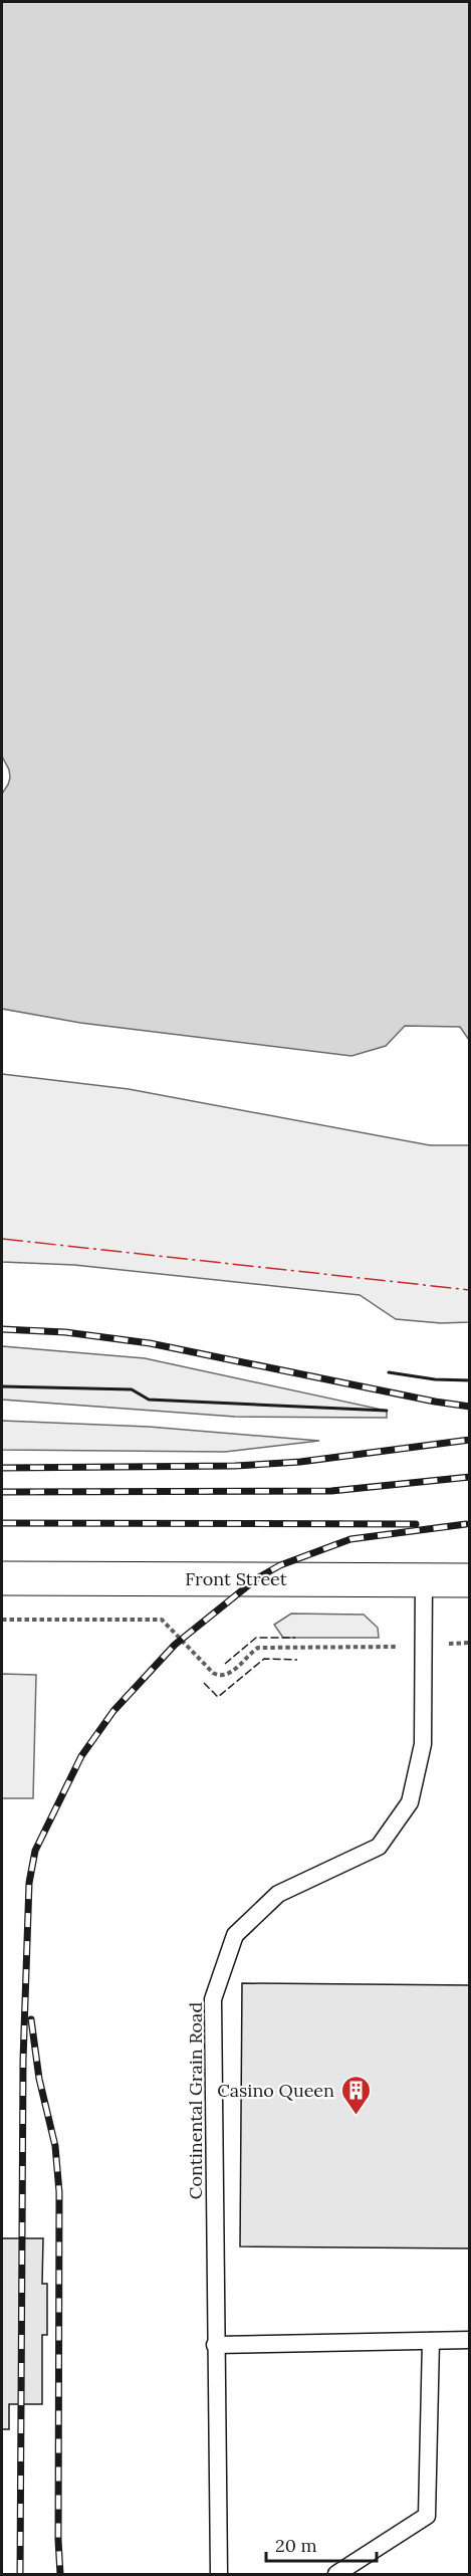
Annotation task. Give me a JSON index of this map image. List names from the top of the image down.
{
  "streets": {
    "street": ["Front Street"],
    "lane": ["Continental Grain Road"]
  },
  "crossings": [
    ["Front Street", "Continental Grain Road"]
  ],
  "places": {
    "building": ["Casino Queen"]
  },
  "scale_bar": "20 m"
}
